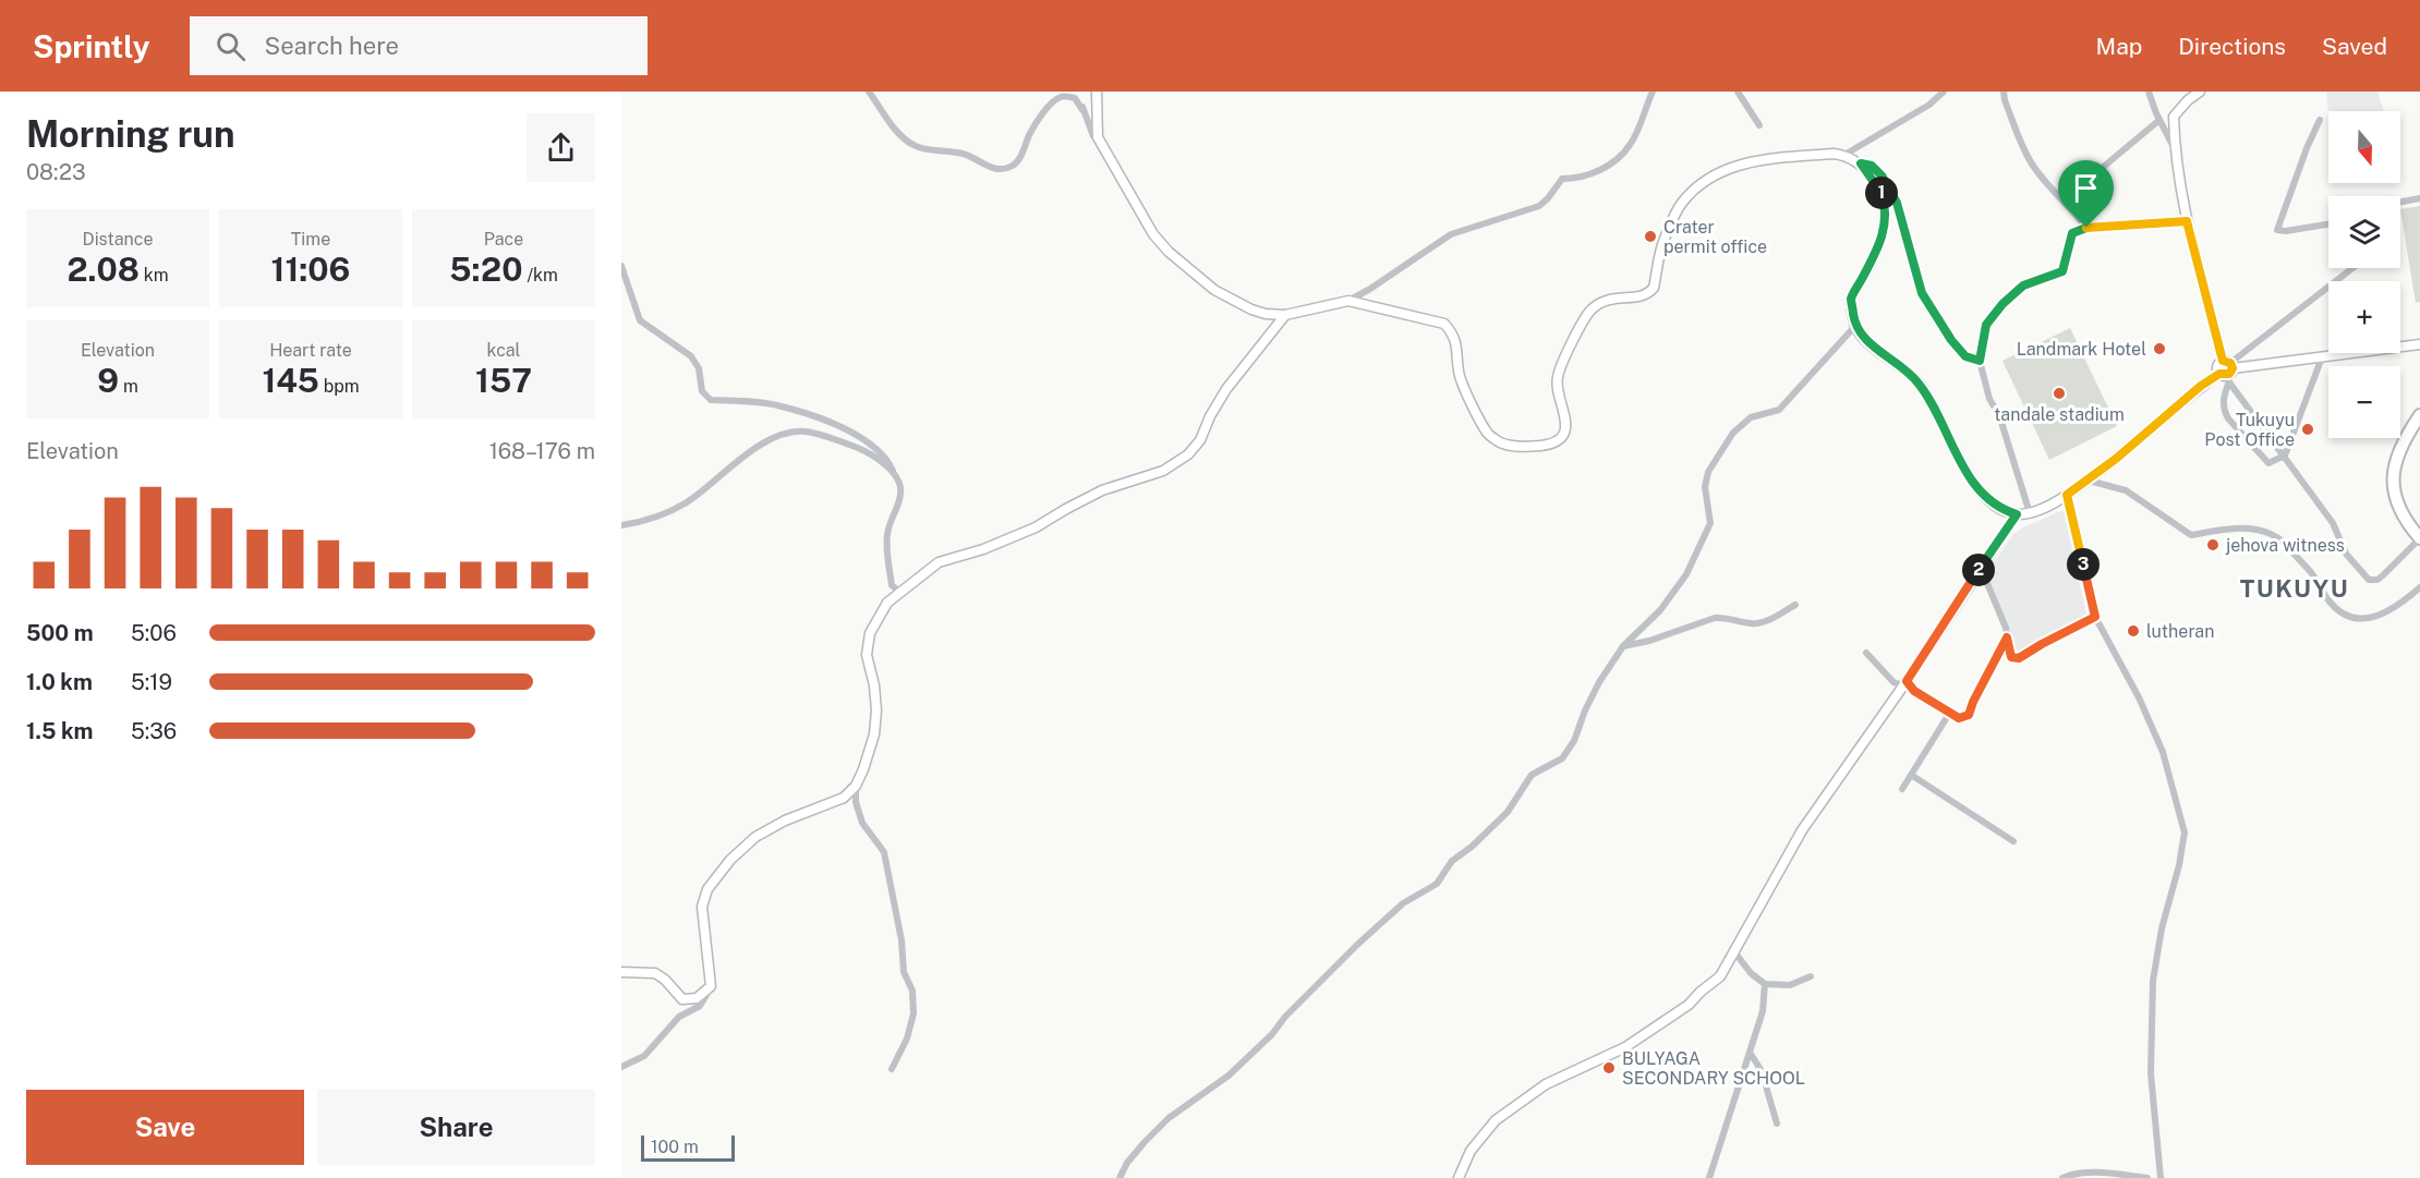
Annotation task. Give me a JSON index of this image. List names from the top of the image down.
{
  "districts": ["TUKUYU"],
  "places": [
    "Crater permit office",
    "Landmark Hotel",
    "tandale stadium",
    "Tukuyu Post Office",
    "jehova witness",
    "lutheran",
    "BULYAGA SECONDARY SCHOOL"
  ],
  "scale_bar": "100 m",
  "north": "bottom",
  "page": {
    "header": "Sprintly",
    "search": "Search here",
    "nav": ["Map", "Directions", "Saved"],
    "heading": ["Morning run", "08:23"],
    "map_buttons": ["+", "−"],
    "pins": ["1", "3", "2"],
    "stats": [
      ["Distance", "2.08 km"],
      ["Time", "11:06"],
      ["Pace", "5:20 /km"],
      ["Elevation", "9 m"],
      ["Heart rate", "145 bpm"],
      ["kcal", "157"]
    ],
    "chart": ["Elevation", "168–176 m"],
    "list": [
      {
        "name": "500 m",
        "note": "5:06"
      },
      {
        "name": "1.0 km",
        "note": "5:19"
      },
      {
        "name": "1.5 km",
        "note": "5:36"
      }
    ],
    "buttons": ["Save", "Share"],
    "scale": "100 m"
  }
}
